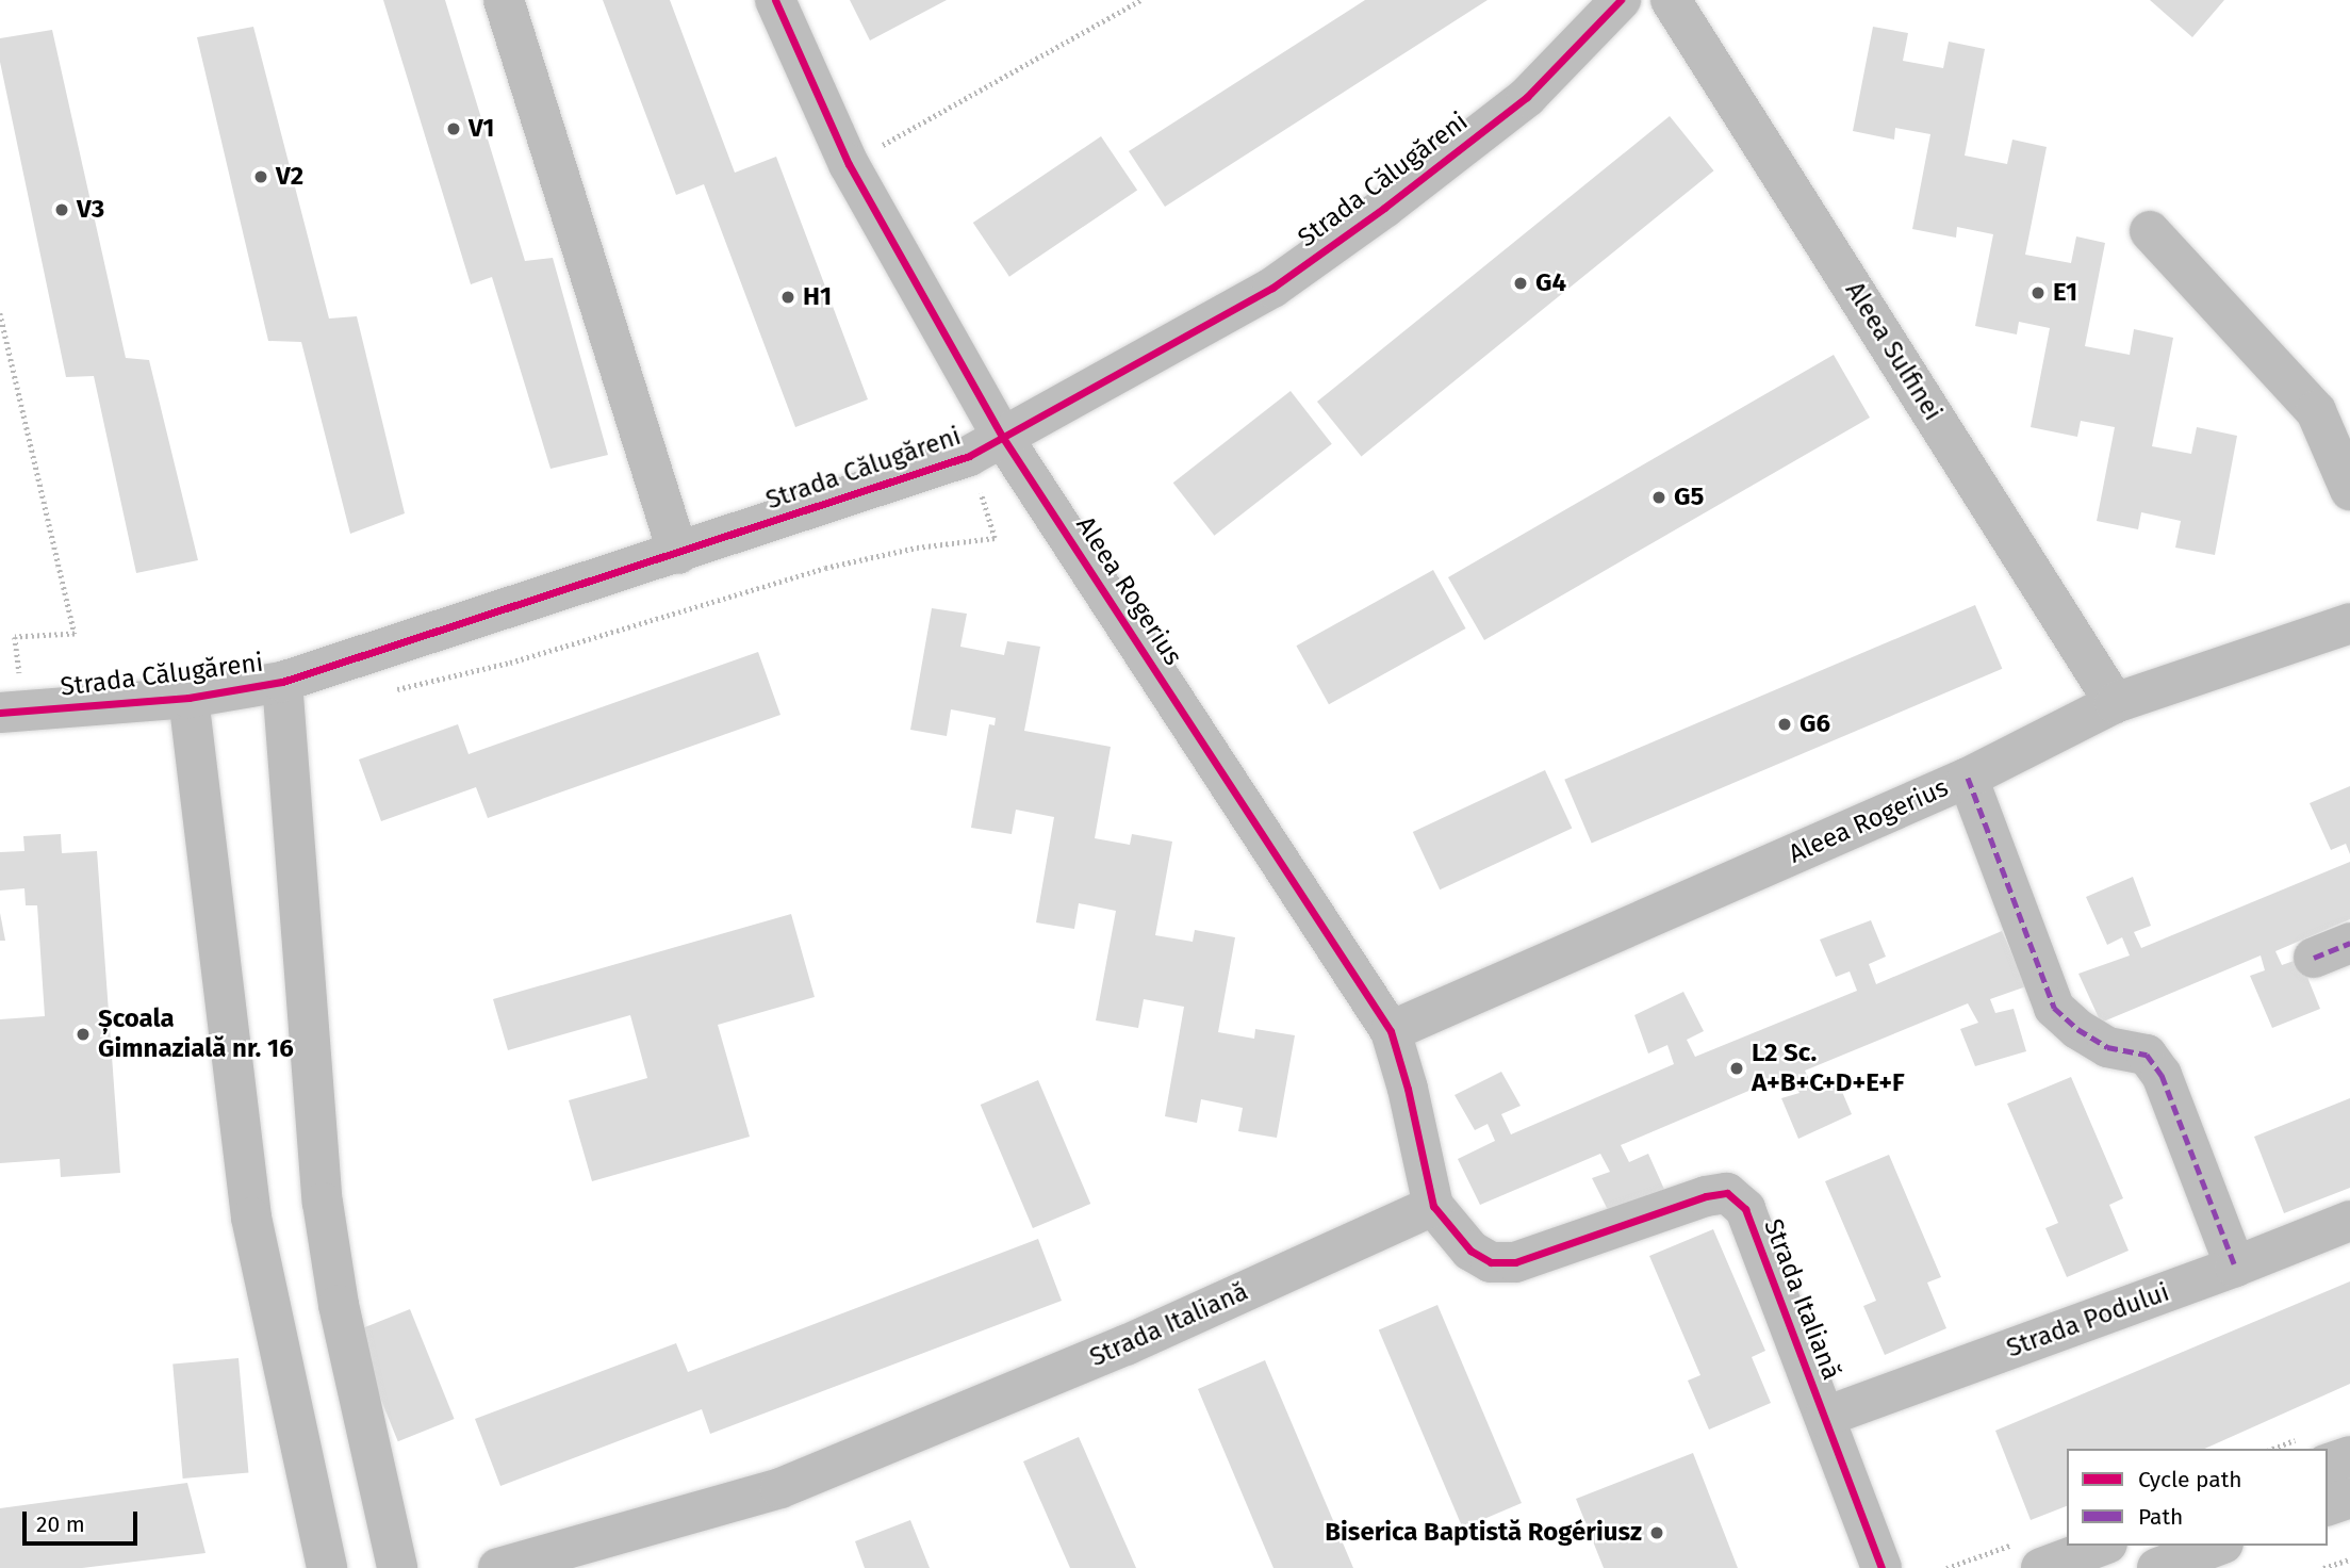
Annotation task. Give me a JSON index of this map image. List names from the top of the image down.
{
  "streets": {
    "street": [
      "Strada Călugăreni",
      "Aleea Sulfinei",
      "Aleea Rogerius",
      "Strada Italiană",
      "Strada Podului"
    ]
  },
  "crossings": [
    ["Strada Călugăreni", "Aleea Rogerius"],
    ["Aleea Sulfinei", "Aleea Rogerius"],
    ["Aleea Rogerius", "Strada Italiană"],
    ["Strada Italiană", "Strada Podului"]
  ],
  "places": [
    "V1",
    "V2",
    "V3",
    "G4",
    "E1",
    "H1",
    "G5",
    "G6",
    "Școala Gimnazială nr. 16",
    "L2 Sc. A+B+C+D+E+F",
    "Biserica Baptistă Rogériusz"
  ],
  "legend": ["Cycle path", "Path"],
  "scale_bar": "20 m"
}
